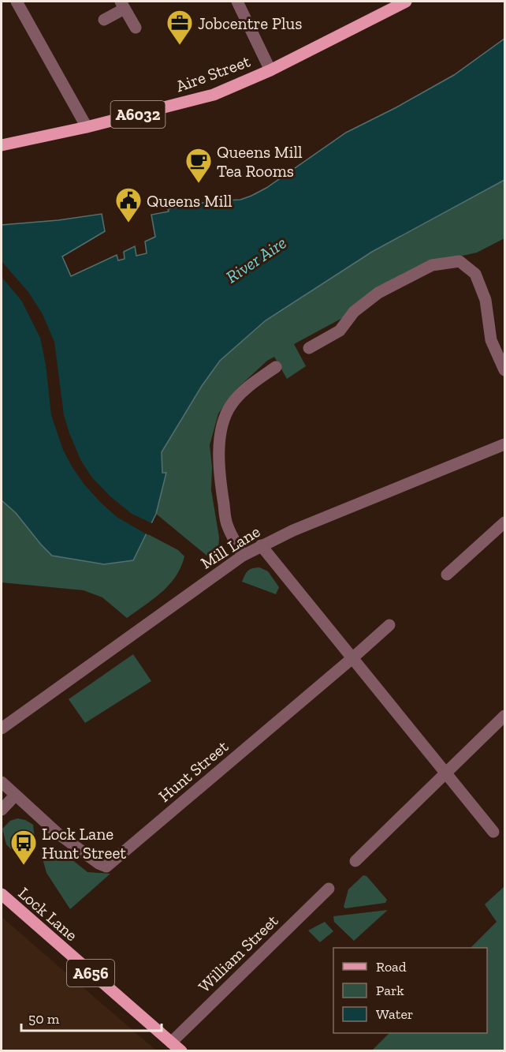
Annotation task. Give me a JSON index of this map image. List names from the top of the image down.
{
  "streets": {
    "main road": [
      "Aire Street",
      "A6032",
      "Lock Lane",
      "A656"
    ],
    "street": ["Mill Lane", "Hunt Street", "William Street"]
  },
  "crossings": [
    ["Aire Street", "A6032"],
    ["Lock Lane", "William Street"]
  ],
  "water": ["River Aire"],
  "places": {
    "office": ["Jobcentre Plus"],
    "cafe": ["Queens Mill Tea Rooms"],
    "public building": ["Queens Mill"],
    "bus stop": ["Lock Lane Hunt Street"]
  },
  "legend": ["Road", "Park", "Water"],
  "scale_bar": "50 m"
}
